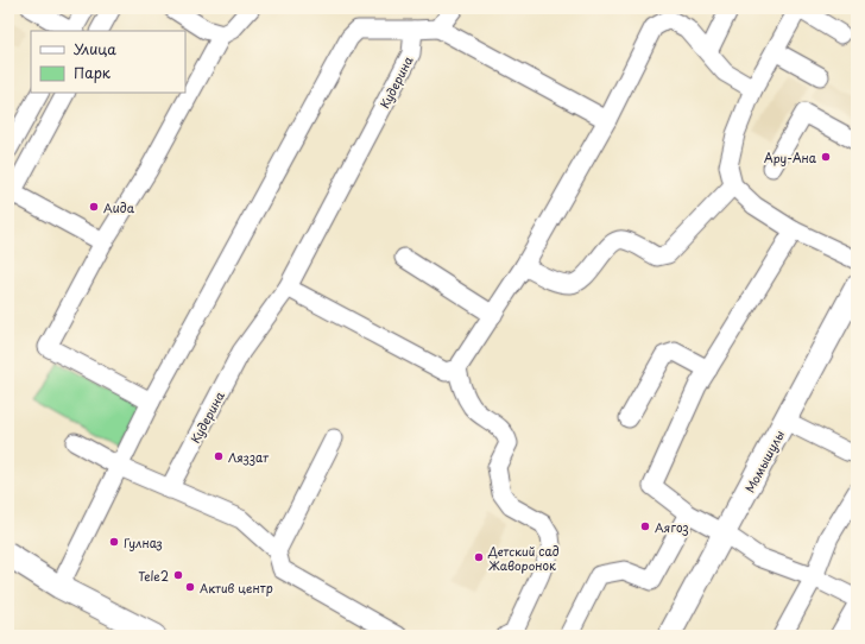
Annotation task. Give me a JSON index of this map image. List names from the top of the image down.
{
  "streets": {
    "main road": ["Момышулы"],
    "street": ["Кудерина"]
  },
  "places": [
    "Ару-Ана",
    "Аида",
    "Ляззат",
    "Аягоз",
    "Гулназ",
    "Детский сад Жаворонок",
    "Tele2",
    "Актив центр"
  ],
  "legend": ["Улица", "Парк"]
}
